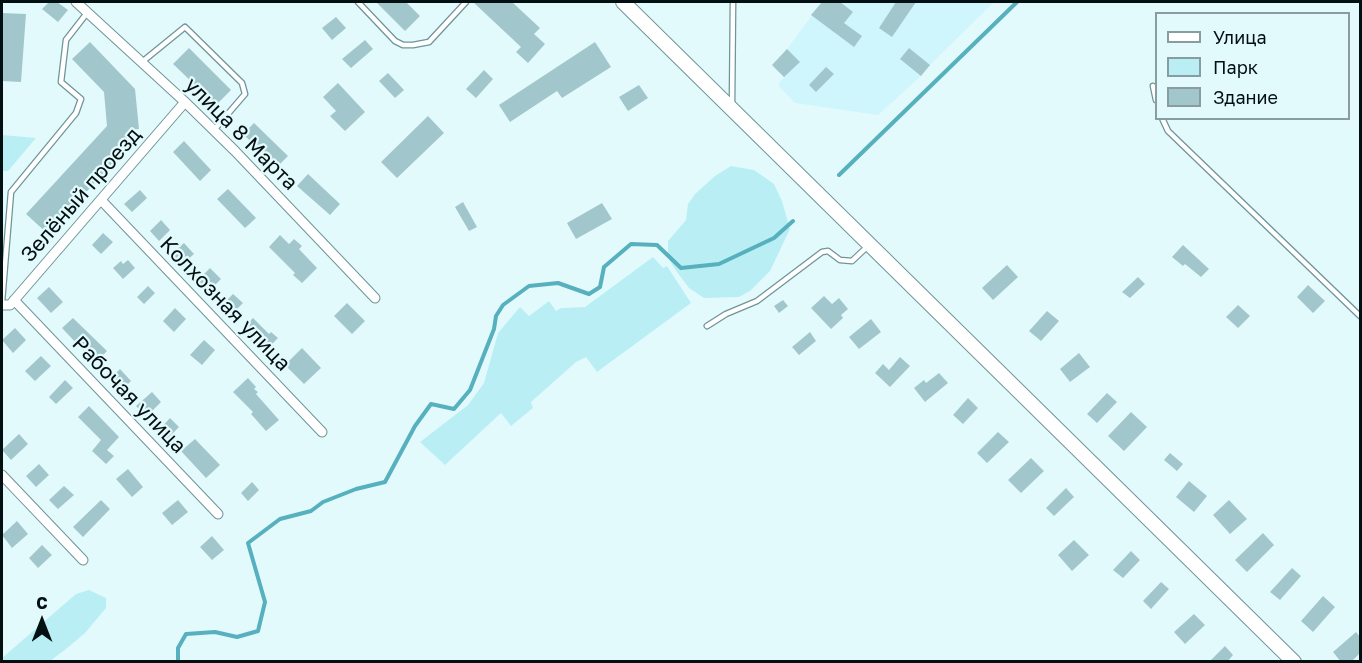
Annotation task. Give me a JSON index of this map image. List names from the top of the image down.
{
  "streets": {
    "street": [
      "улица 8 Марта",
      "Зелёный проезд",
      "Колхозная улица",
      "Рабочая улица"
    ]
  },
  "crossings": [
    ["улица 8 Марта", "Зелёный проезд"],
    ["Зелёный проезд", "Колхозная улица"],
    ["Зелёный проезд", "Рабочая улица"]
  ],
  "legend": ["Улица", "Парк", "Здание"],
  "north": "top"
}
